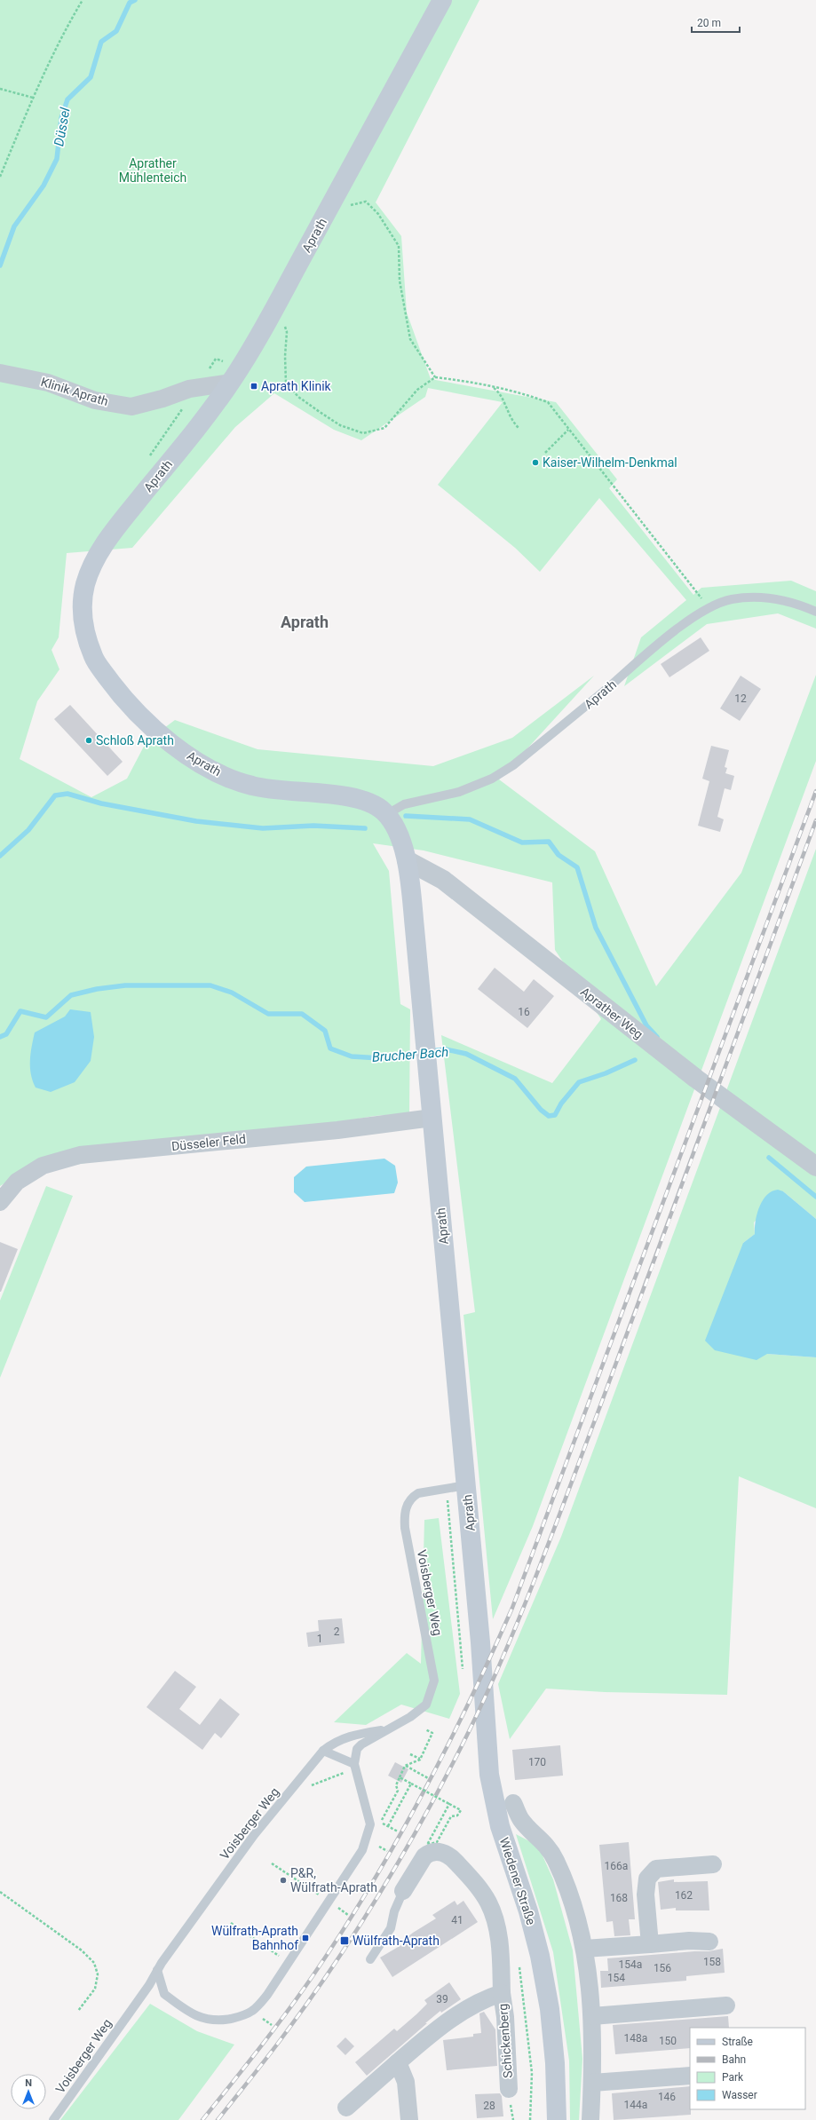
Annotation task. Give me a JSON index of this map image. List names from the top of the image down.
{
  "streets": {
    "main road": ["Aprath", "Wiedener Straße"],
    "street": [
      "Klinik Aprath",
      "Aprather Weg",
      "Düsseler Feld",
      "Schickenberg"
    ],
    "lane": ["Voisberger Weg"]
  },
  "crossings": [
    ["Aprath", "Klinik Aprath"],
    ["Aprath", "Aprather Weg"],
    ["Aprath", "Düsseler Feld"],
    ["Aprath", "Voisberger Weg"],
    ["Aprath", "Wiedener Straße"]
  ],
  "districts": ["Aprath"],
  "water": ["Düssel", "Brucher Bach"],
  "parks": ["Aprather Mühlenteich"],
  "places": {
    "transit": ["Aprath Klinik", "Wülfrath-Aprath Bahnhof", "Wülfrath-Aprath"],
    "other": ["Kaiser-Wilhelm-Denkmal", "Schloß Aprath", "P&R, Wülfrath-Aprath"]
  },
  "house_numbers": [
    "12",
    "16",
    "2",
    "1",
    "170",
    "166a",
    "162",
    "168",
    "41",
    "158",
    "154a",
    "156",
    "154",
    "39",
    "148a",
    "150",
    "146",
    "144a",
    "28"
  ],
  "legend": [
    "Straße",
    "Bahn",
    "Park",
    "Wasser"
  ],
  "scale_bar": "20 m",
  "north": "top"
}
